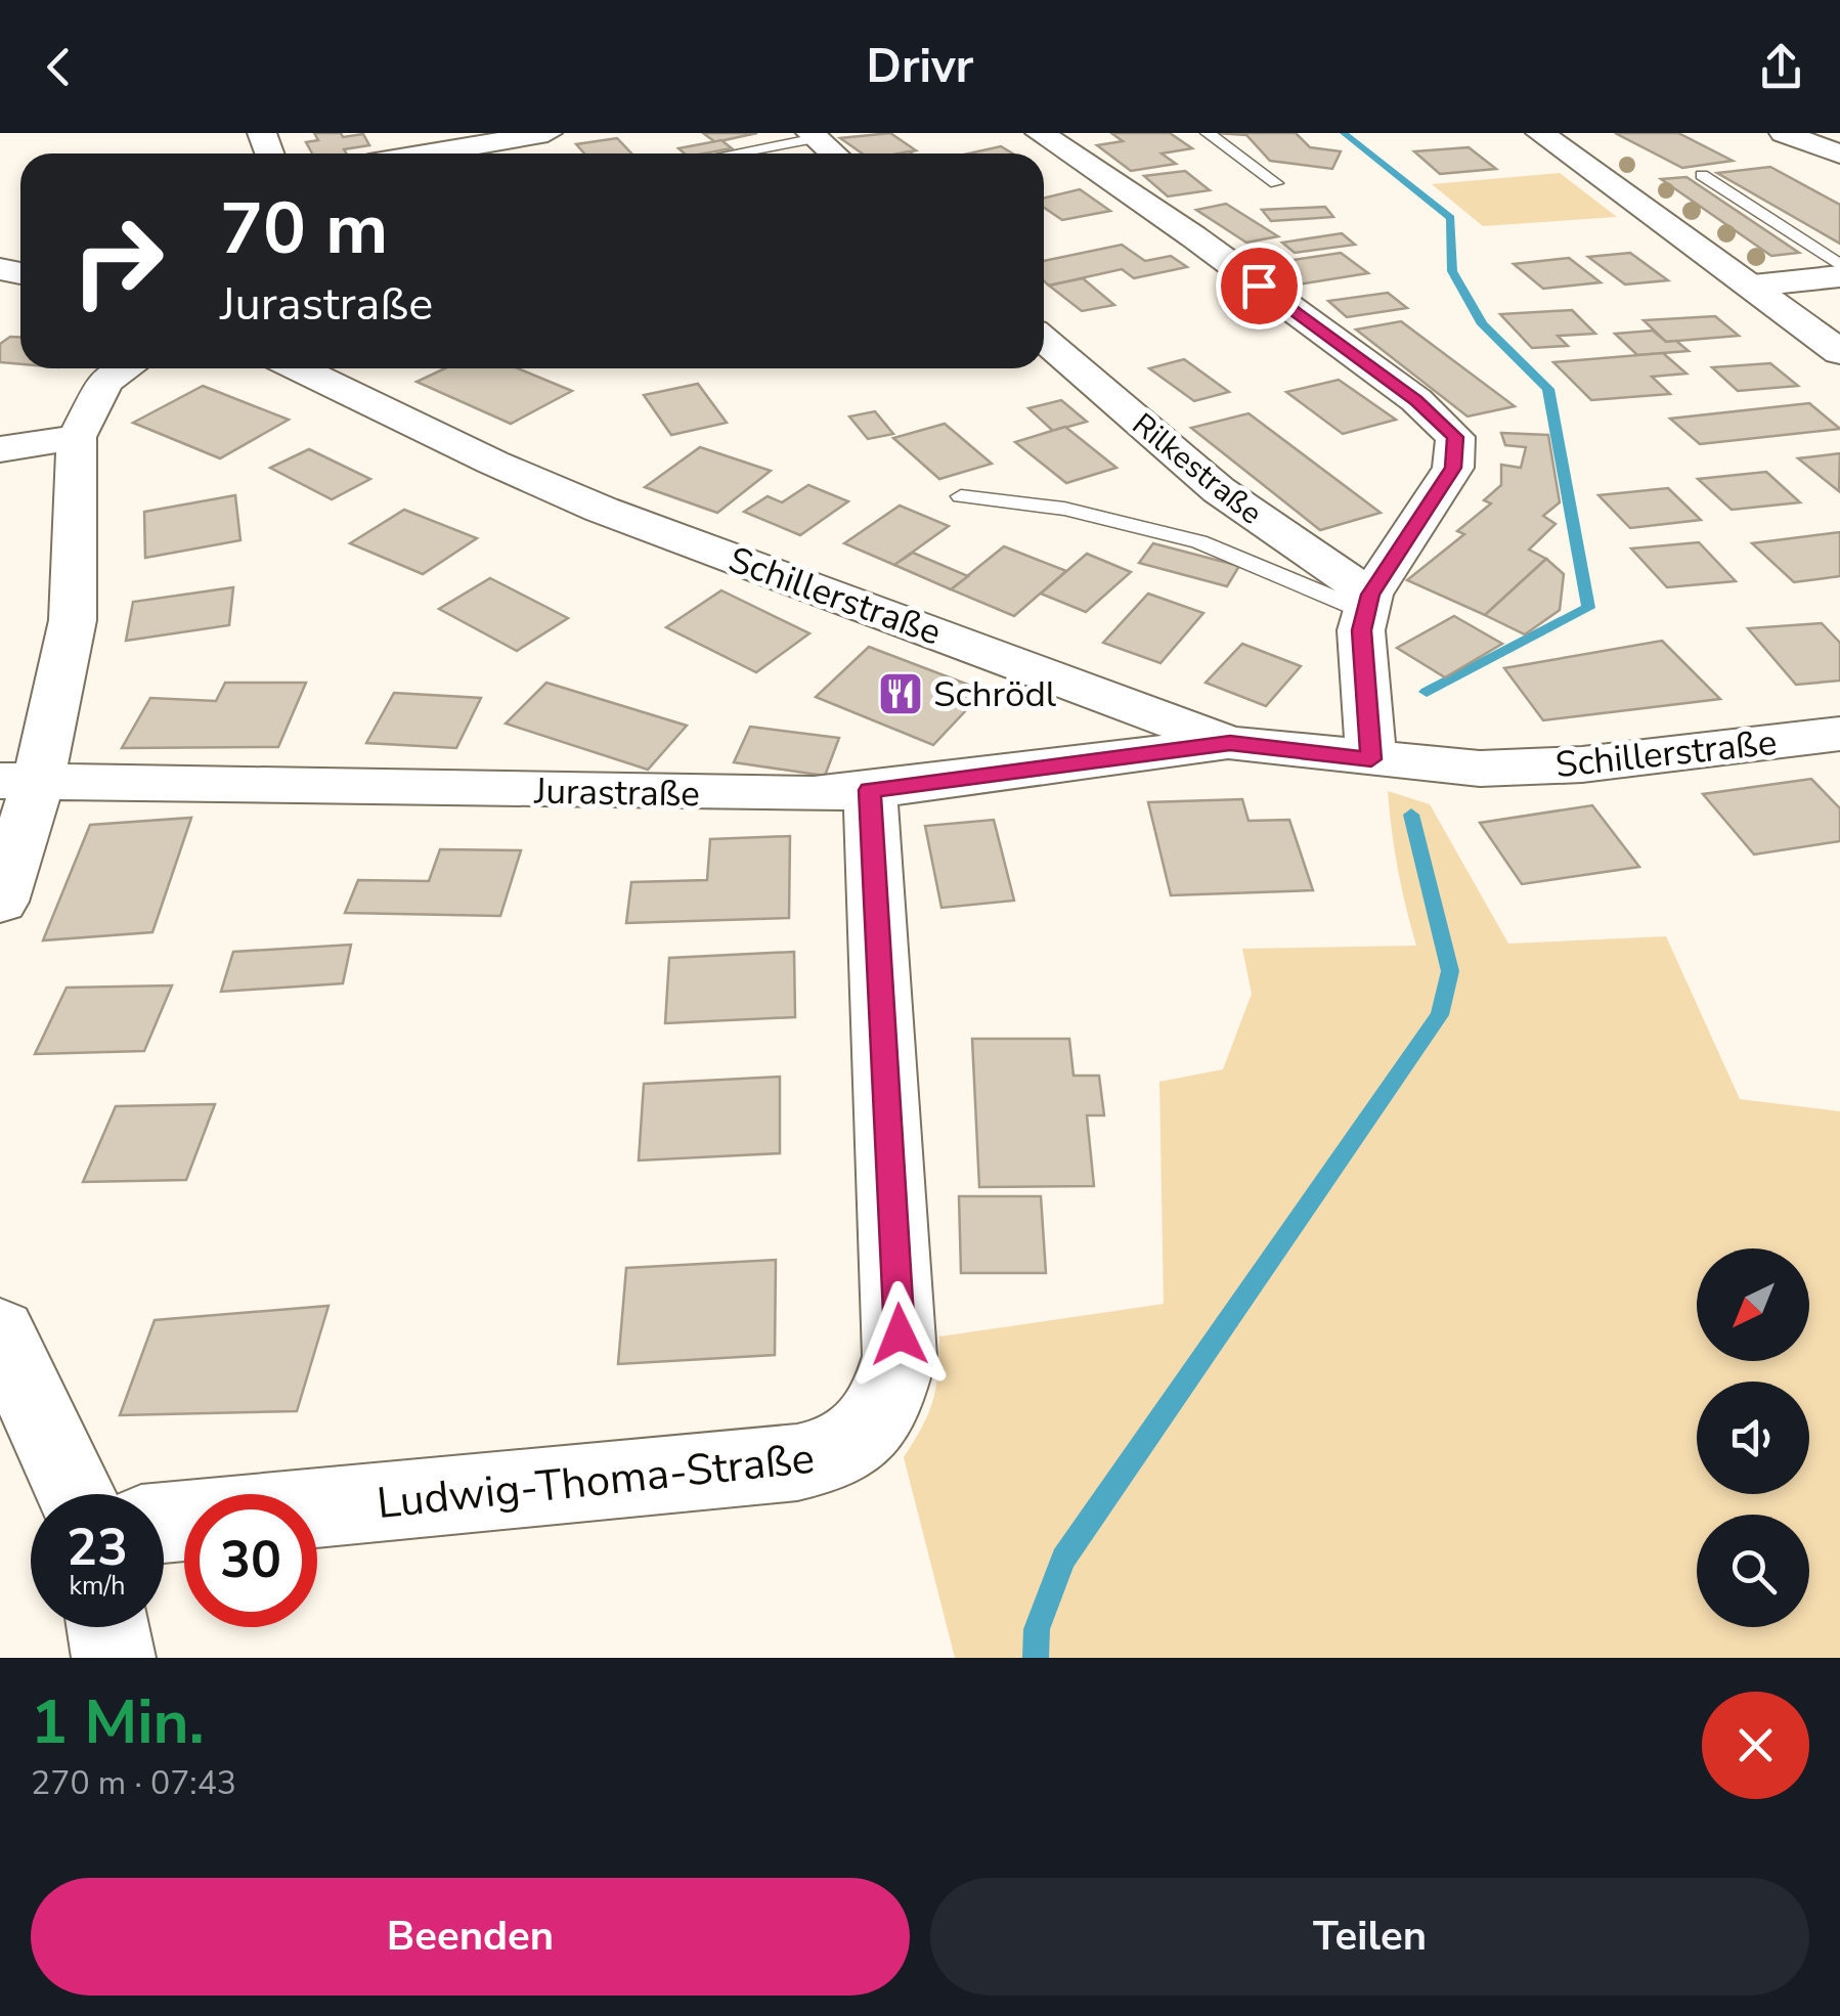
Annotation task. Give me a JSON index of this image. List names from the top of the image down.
{
  "streets": {
    "street": [
      "Rilkestraße",
      "Schillerstraße",
      "Jurastraße",
      "Ludwig-Thoma-Straße"
    ]
  },
  "crossings": [
    ["Schillerstraße", "Jurastraße"],
    ["Jurastraße", "Ludwig-Thoma-Straße"]
  ],
  "places": {
    "restaurant": ["Schrödl"]
  },
  "north": "bottom left",
  "page": {
    "header": "Drivr",
    "turn": ["70 m", "Jurastraße"],
    "speed": "23 km/h",
    "limit": "30",
    "heading": ["1 Min.", "270 m · 07:43"],
    "buttons": ["Beenden", "Teilen"]
  }
}
